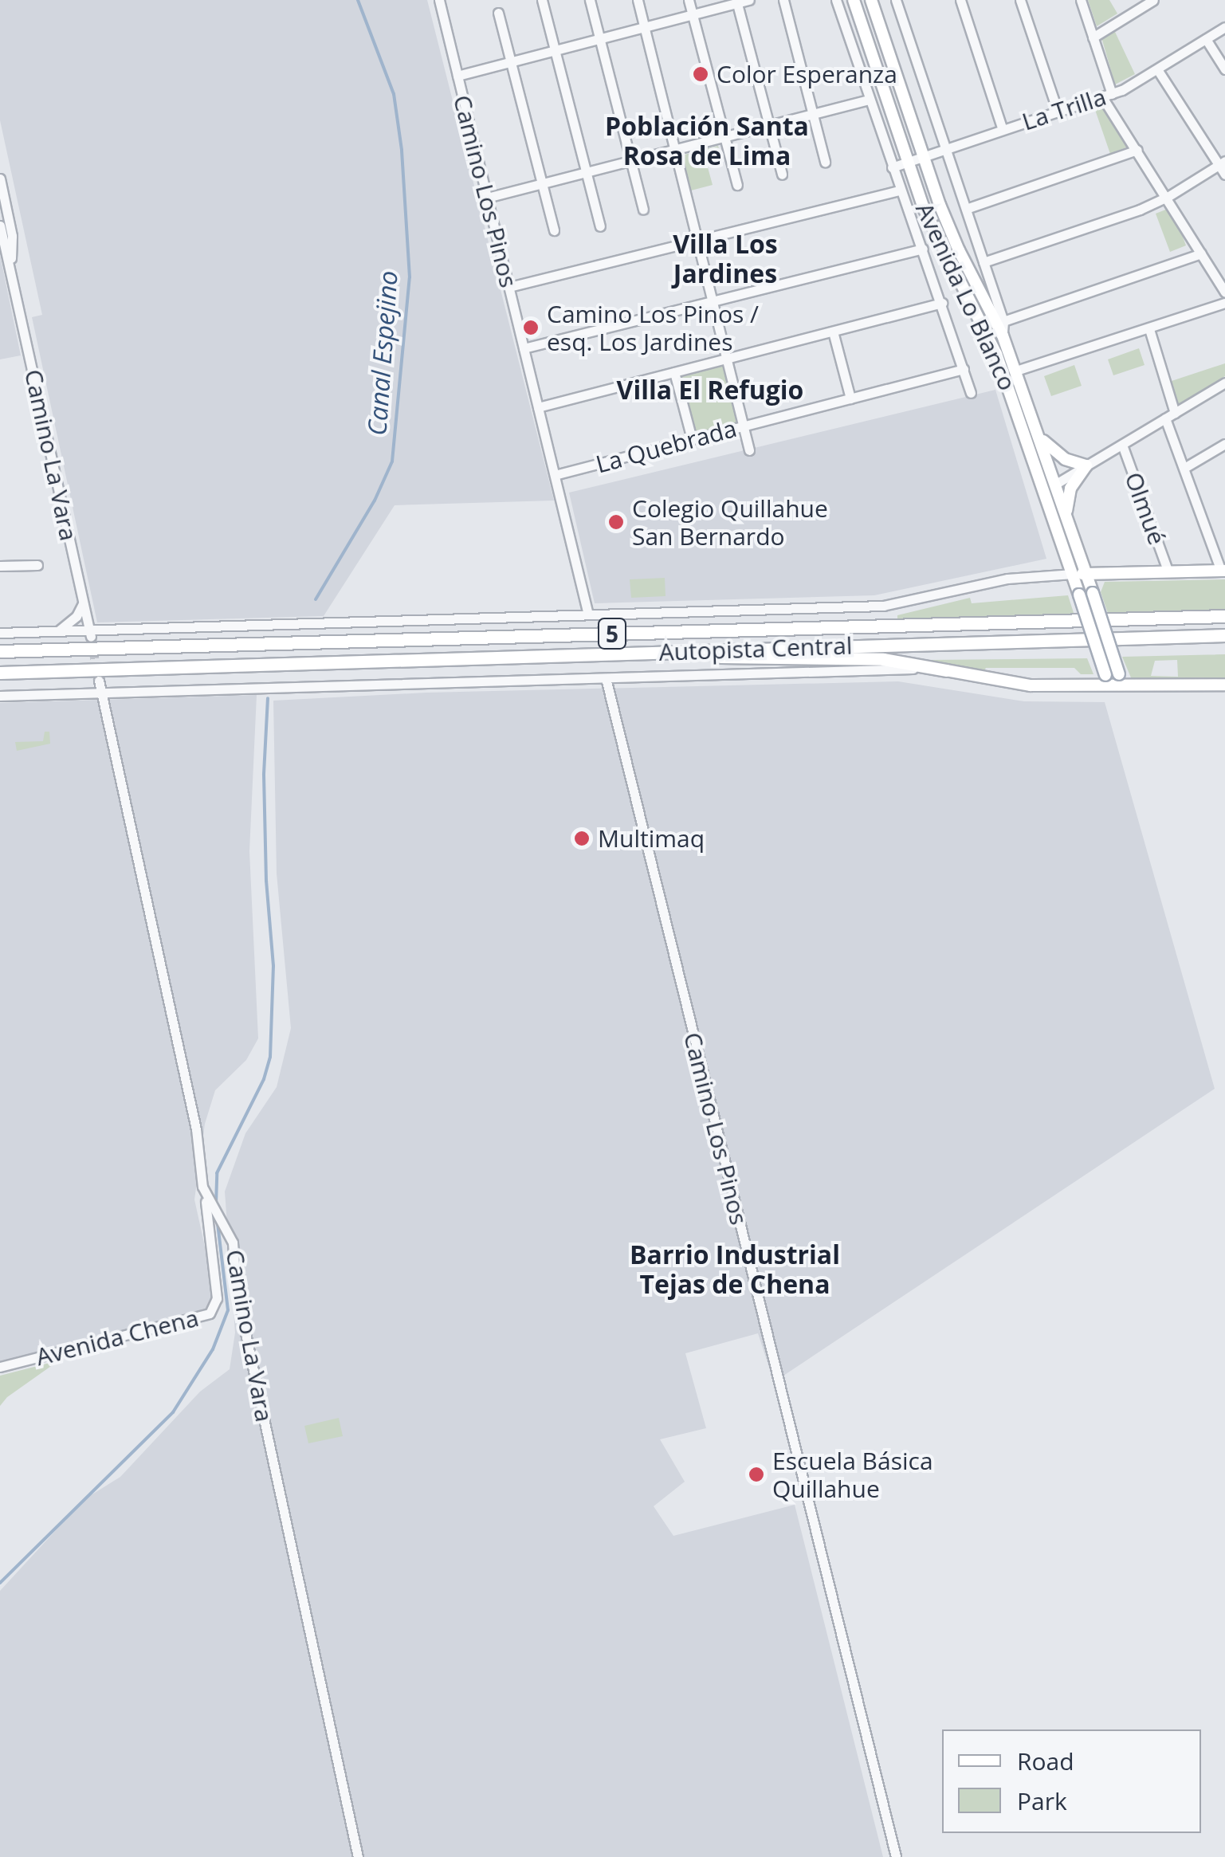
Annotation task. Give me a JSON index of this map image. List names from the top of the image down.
{
  "streets": {
    "highway": ["5", "Autopista Central"],
    "main road": ["Avenida Lo Blanco"],
    "street": [
      "La Trilla",
      "Camino Los Pinos",
      "La Quebrada",
      "Camino La Vara",
      "Olmué",
      "Avenida Chena"
    ]
  },
  "crossings": [
    ["La Trilla", "Avenida Lo Blanco"],
    ["Camino Los Pinos", "La Quebrada"],
    ["Avenida Lo Blanco", "La Quebrada"],
    ["Camino La Vara", "Avenida Chena"]
  ],
  "districts": [
    "Población Santa Rosa de Lima",
    "Villa Los Jardines",
    "Villa El Refugio",
    "Barrio Industrial Tejas de Chena"
  ],
  "water": ["Canal Espejino"],
  "places": [
    "Color Esperanza",
    "Camino Los Pinos / esq. Los Jardines",
    "Colegio Quillahue San Bernardo",
    "Multimaq",
    "Escuela Básica Quillahue"
  ],
  "legend": ["Road", "Park"]
}
